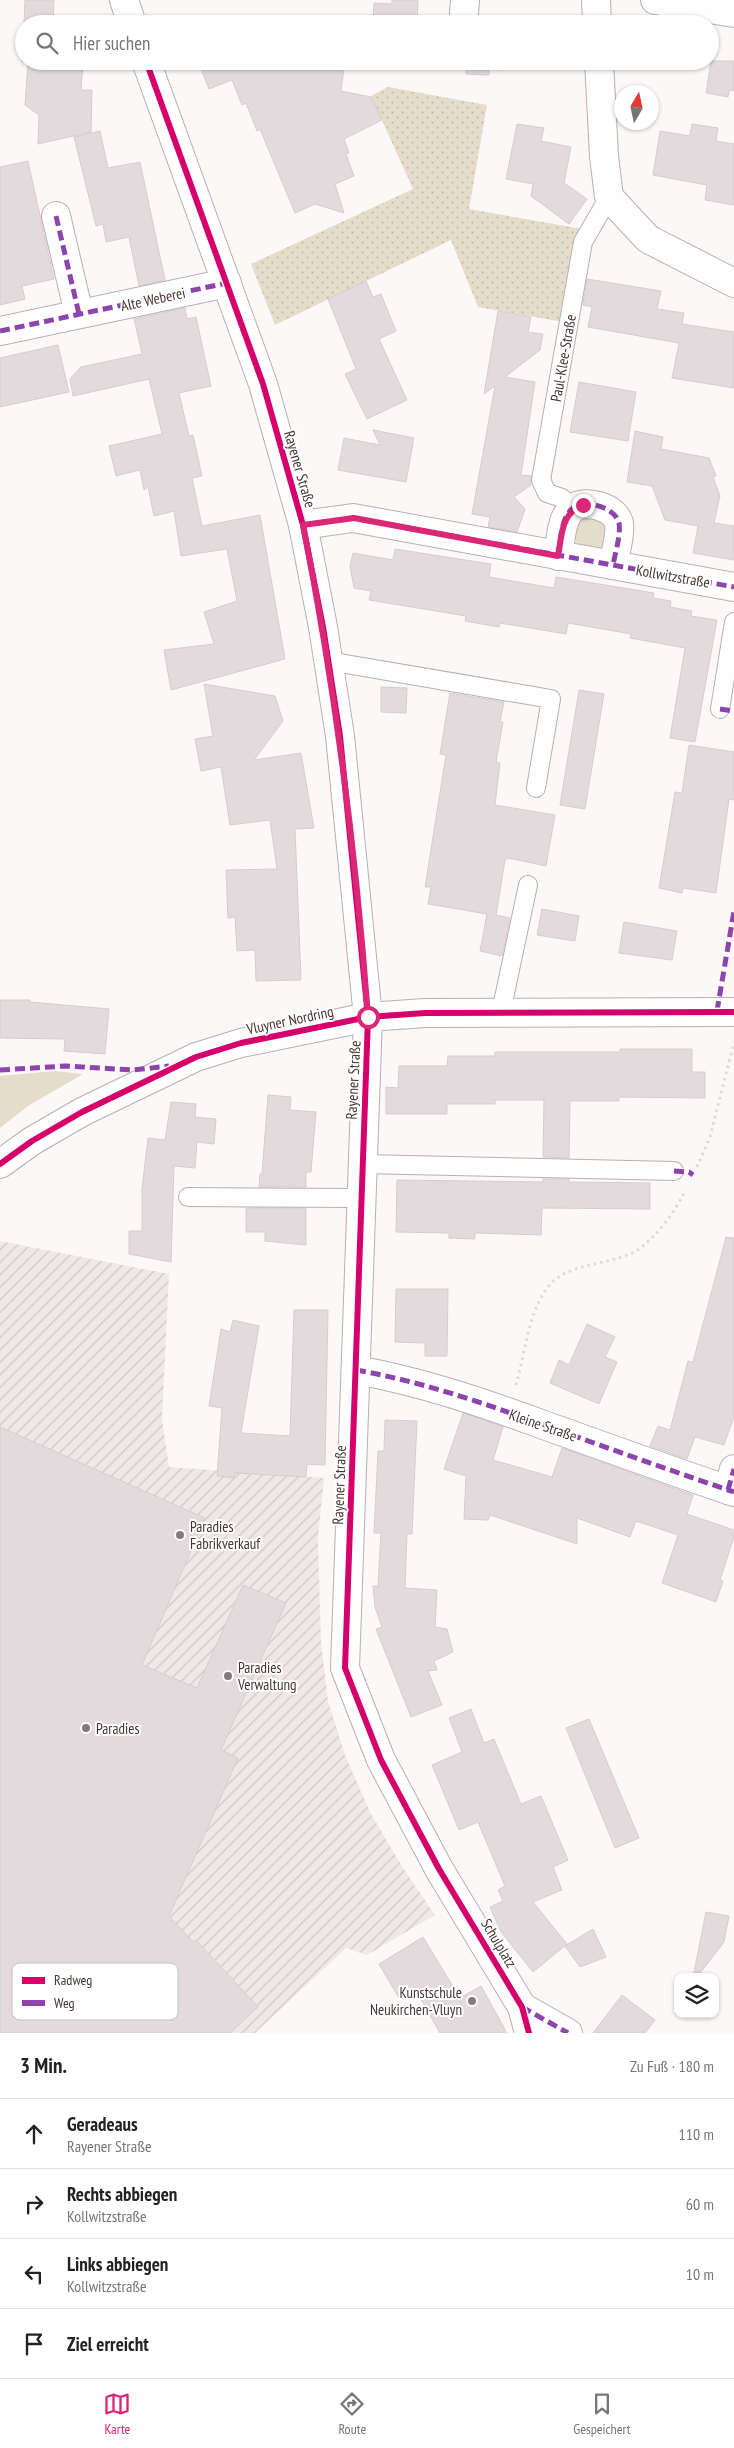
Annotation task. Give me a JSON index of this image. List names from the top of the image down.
{
  "streets": {
    "street": [
      "Alte Weberei",
      "Rayener Straße",
      "Kollwitzstraße",
      "Vluyner Nordring",
      "Kleine Straße",
      "Schulplatz"
    ],
    "lane": ["Paul-Klee-Straße"]
  },
  "crossings": [
    ["Alte Weberei", "Rayener Straße"],
    ["Rayener Straße", "Kollwitzstraße"],
    ["Rayener Straße", "Vluyner Nordring"],
    ["Rayener Straße", "Kleine Straße"],
    ["Rayener Straße", "Schulplatz"]
  ],
  "places": [
    "Paradies Fabrikverkauf",
    "Paradies Verwaltung",
    "Paradies",
    "Kunstschule Neukirchen-Vluyn"
  ],
  "legend": ["Radweg", "Weg"],
  "north": "top",
  "page": {
    "search": "Hier suchen",
    "heading": ["3 Min.", "Zu Fuß · 180 m"],
    "list": [
      ["Geradeaus", "Rayener Straße", "110 m"],
      ["Rechts abbiegen", "Kollwitzstraße", "60 m"],
      ["Links abbiegen", "Kollwitzstraße", "10 m"],
      "Ziel erreicht"
    ],
    "nav": ["Karte", "Route", "Gespeichert"]
  }
}
